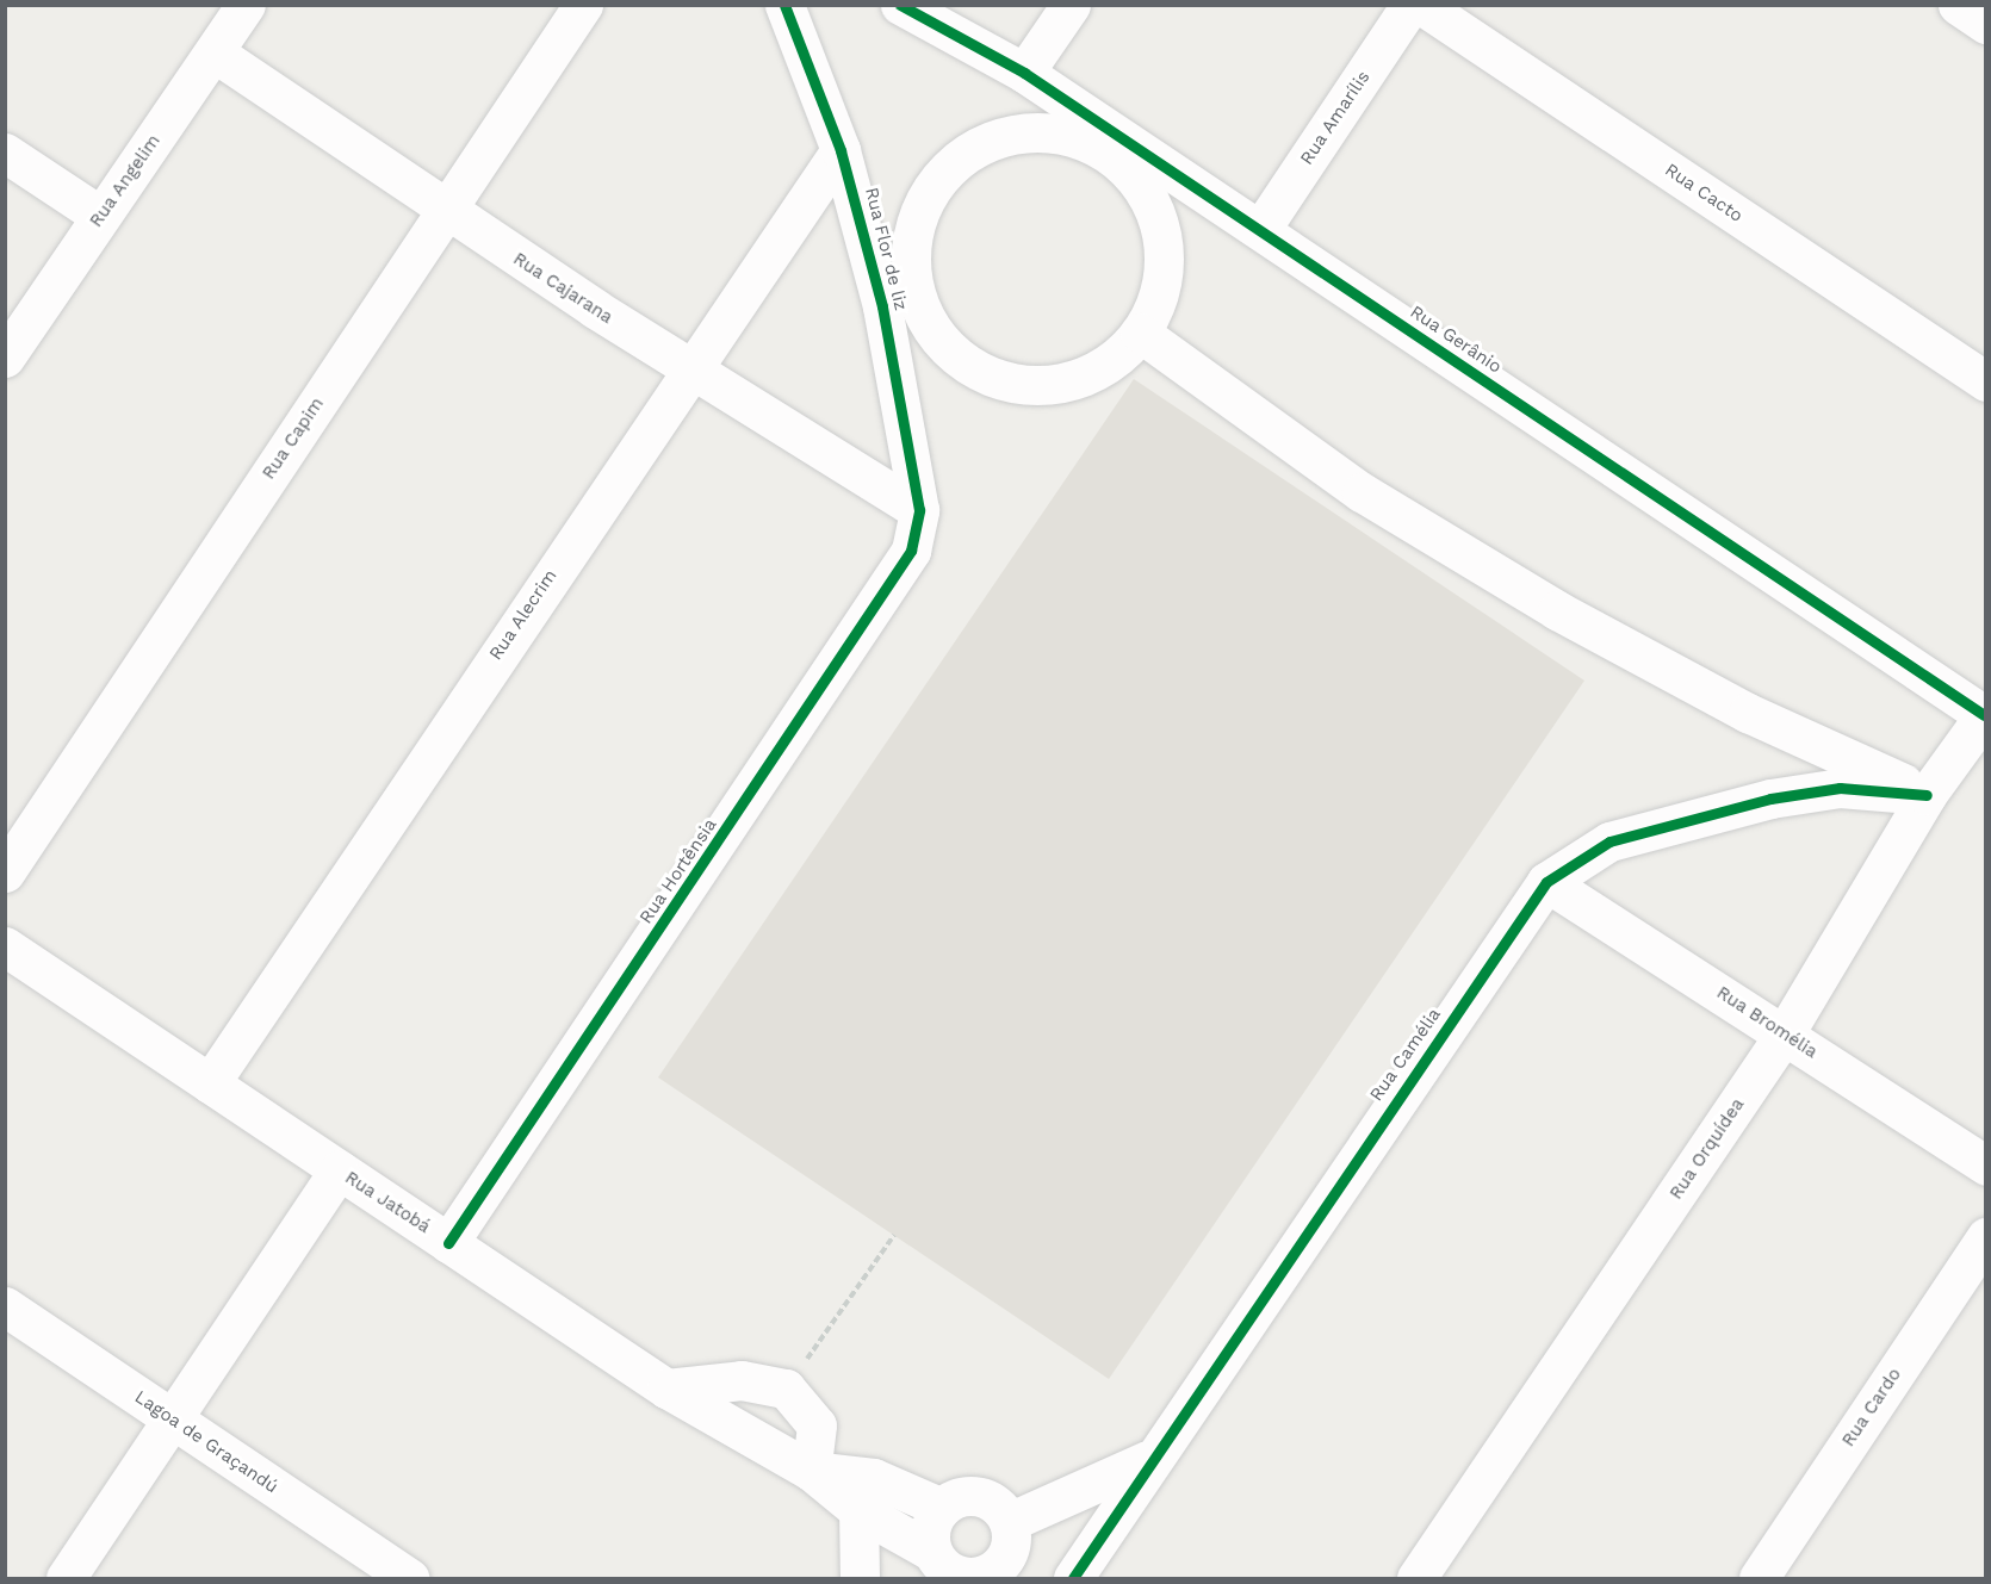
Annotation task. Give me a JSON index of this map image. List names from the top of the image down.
{
  "streets": {
    "street": [
      "Rua Amarílis",
      "Rua Angelim",
      "Rua Cacto",
      "Rua Flor de liz",
      "Rua Cajarana",
      "Rua Gerânio",
      "Rua Capim",
      "Rua Alecrim",
      "Rua Hortênsia",
      "Rua Bromélia",
      "Rua Camélia",
      "Rua Orquídea",
      "Rua Jatobá",
      "Rua Cardo",
      "Lagoa de Graçandú"
    ]
  },
  "crossings": [
    ["Rua Amarílis", "Rua Gerânio"],
    ["Rua Angelim", "Rua Cajarana"],
    ["Rua Flor de liz", "Rua Cajarana"],
    ["Rua Flor de liz", "Rua Alecrim"],
    ["Rua Flor de liz", "Rua Hortênsia"],
    ["Rua Cajarana", "Rua Capim"],
    ["Rua Cajarana", "Rua Alecrim"],
    ["Rua Cajarana", "Rua Hortênsia"],
    ["Rua Gerânio", "Rua Orquídea"],
    ["Rua Alecrim", "Rua Jatobá"],
    ["Rua Hortênsia", "Rua Jatobá"],
    ["Rua Bromélia", "Rua Camélia"],
    ["Rua Bromélia", "Rua Orquídea"],
    ["Rua Camélia", "Rua Orquídea"]
  ]
}
